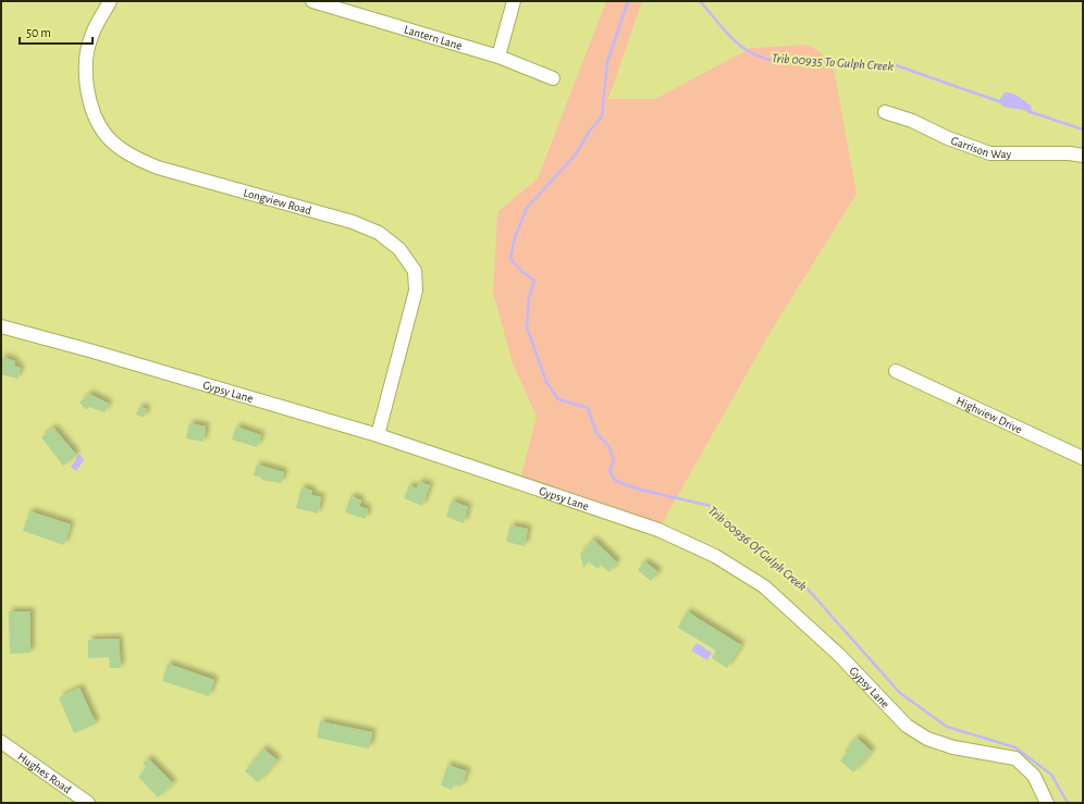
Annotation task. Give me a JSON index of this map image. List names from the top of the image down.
{
  "streets": {
    "street": [
      "Lantern Lane",
      "Garrison Way",
      "Longview Road",
      "Gypsy Lane",
      "Highview Drive",
      "Hughes Road"
    ]
  },
  "crossings": [
    ["Longview Road", "Gypsy Lane"]
  ],
  "water": ["Trib 00935 To Gulph Creek", "Trib 00936 Of Gulph Creek"],
  "scale_bar": "50 m"
}
